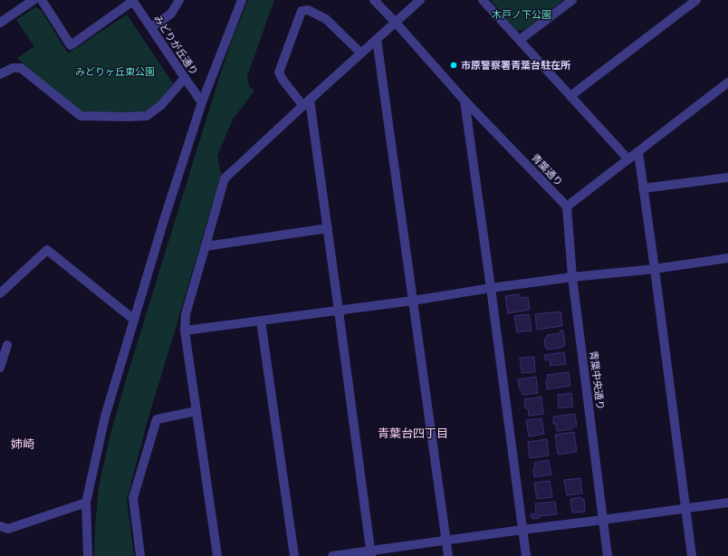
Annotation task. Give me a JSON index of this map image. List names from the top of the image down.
{
  "streets": {
    "street": ["みどりが丘通り", "青葉通り", "青葉中央通り"]
  },
  "crossings": [
    ["青葉通り", "青葉中央通り"]
  ],
  "districts": ["青葉台四丁目", "姉崎"],
  "parks": ["木戸ノ下公園", "みどりヶ丘東公園"],
  "places": ["市原警察署青葉台駐在所"]
}
